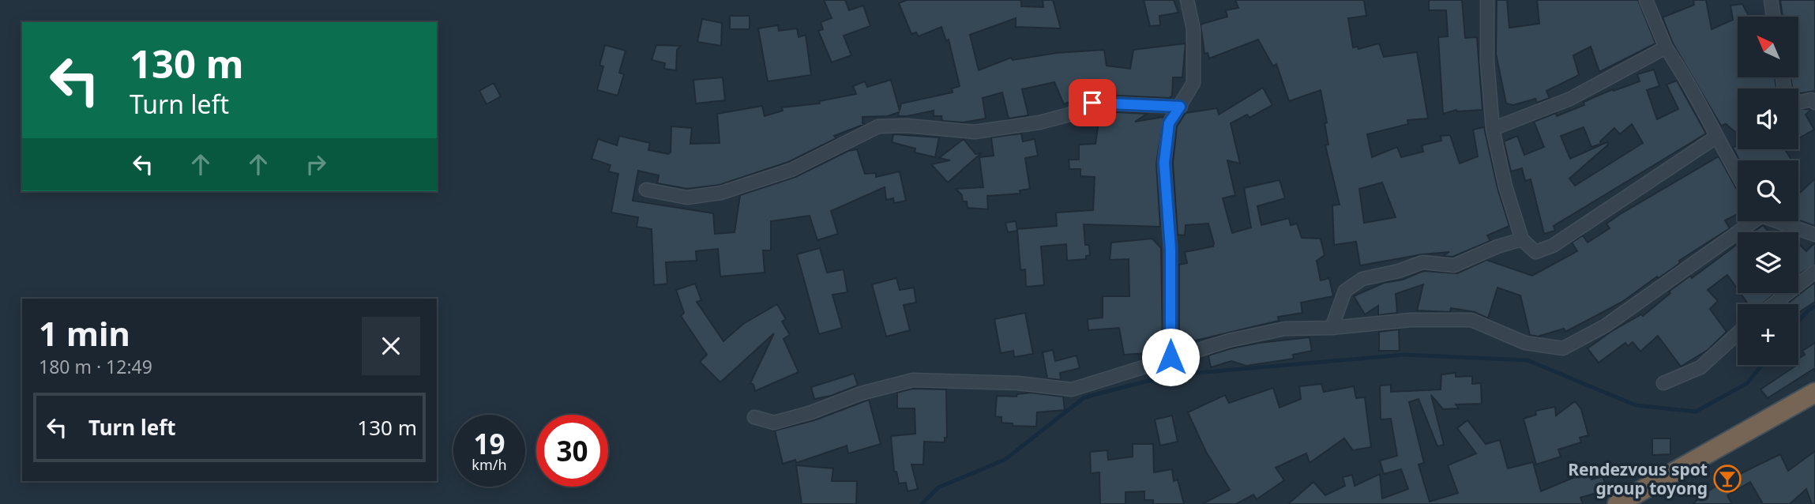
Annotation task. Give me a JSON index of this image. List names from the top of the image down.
{
  "places": {
    "bar": ["Rendezvous spot group toyong"]
  },
  "north": "top left",
  "page": {
    "map_buttons": "+",
    "turn": ["130 m", "Turn left"],
    "heading": ["1 min", "180 m · 12:49"],
    "list": [
      {
        "name": "Turn left",
        "value": "130 m"
      }
    ],
    "speed": "19 km/h",
    "limit": "30"
  }
}
